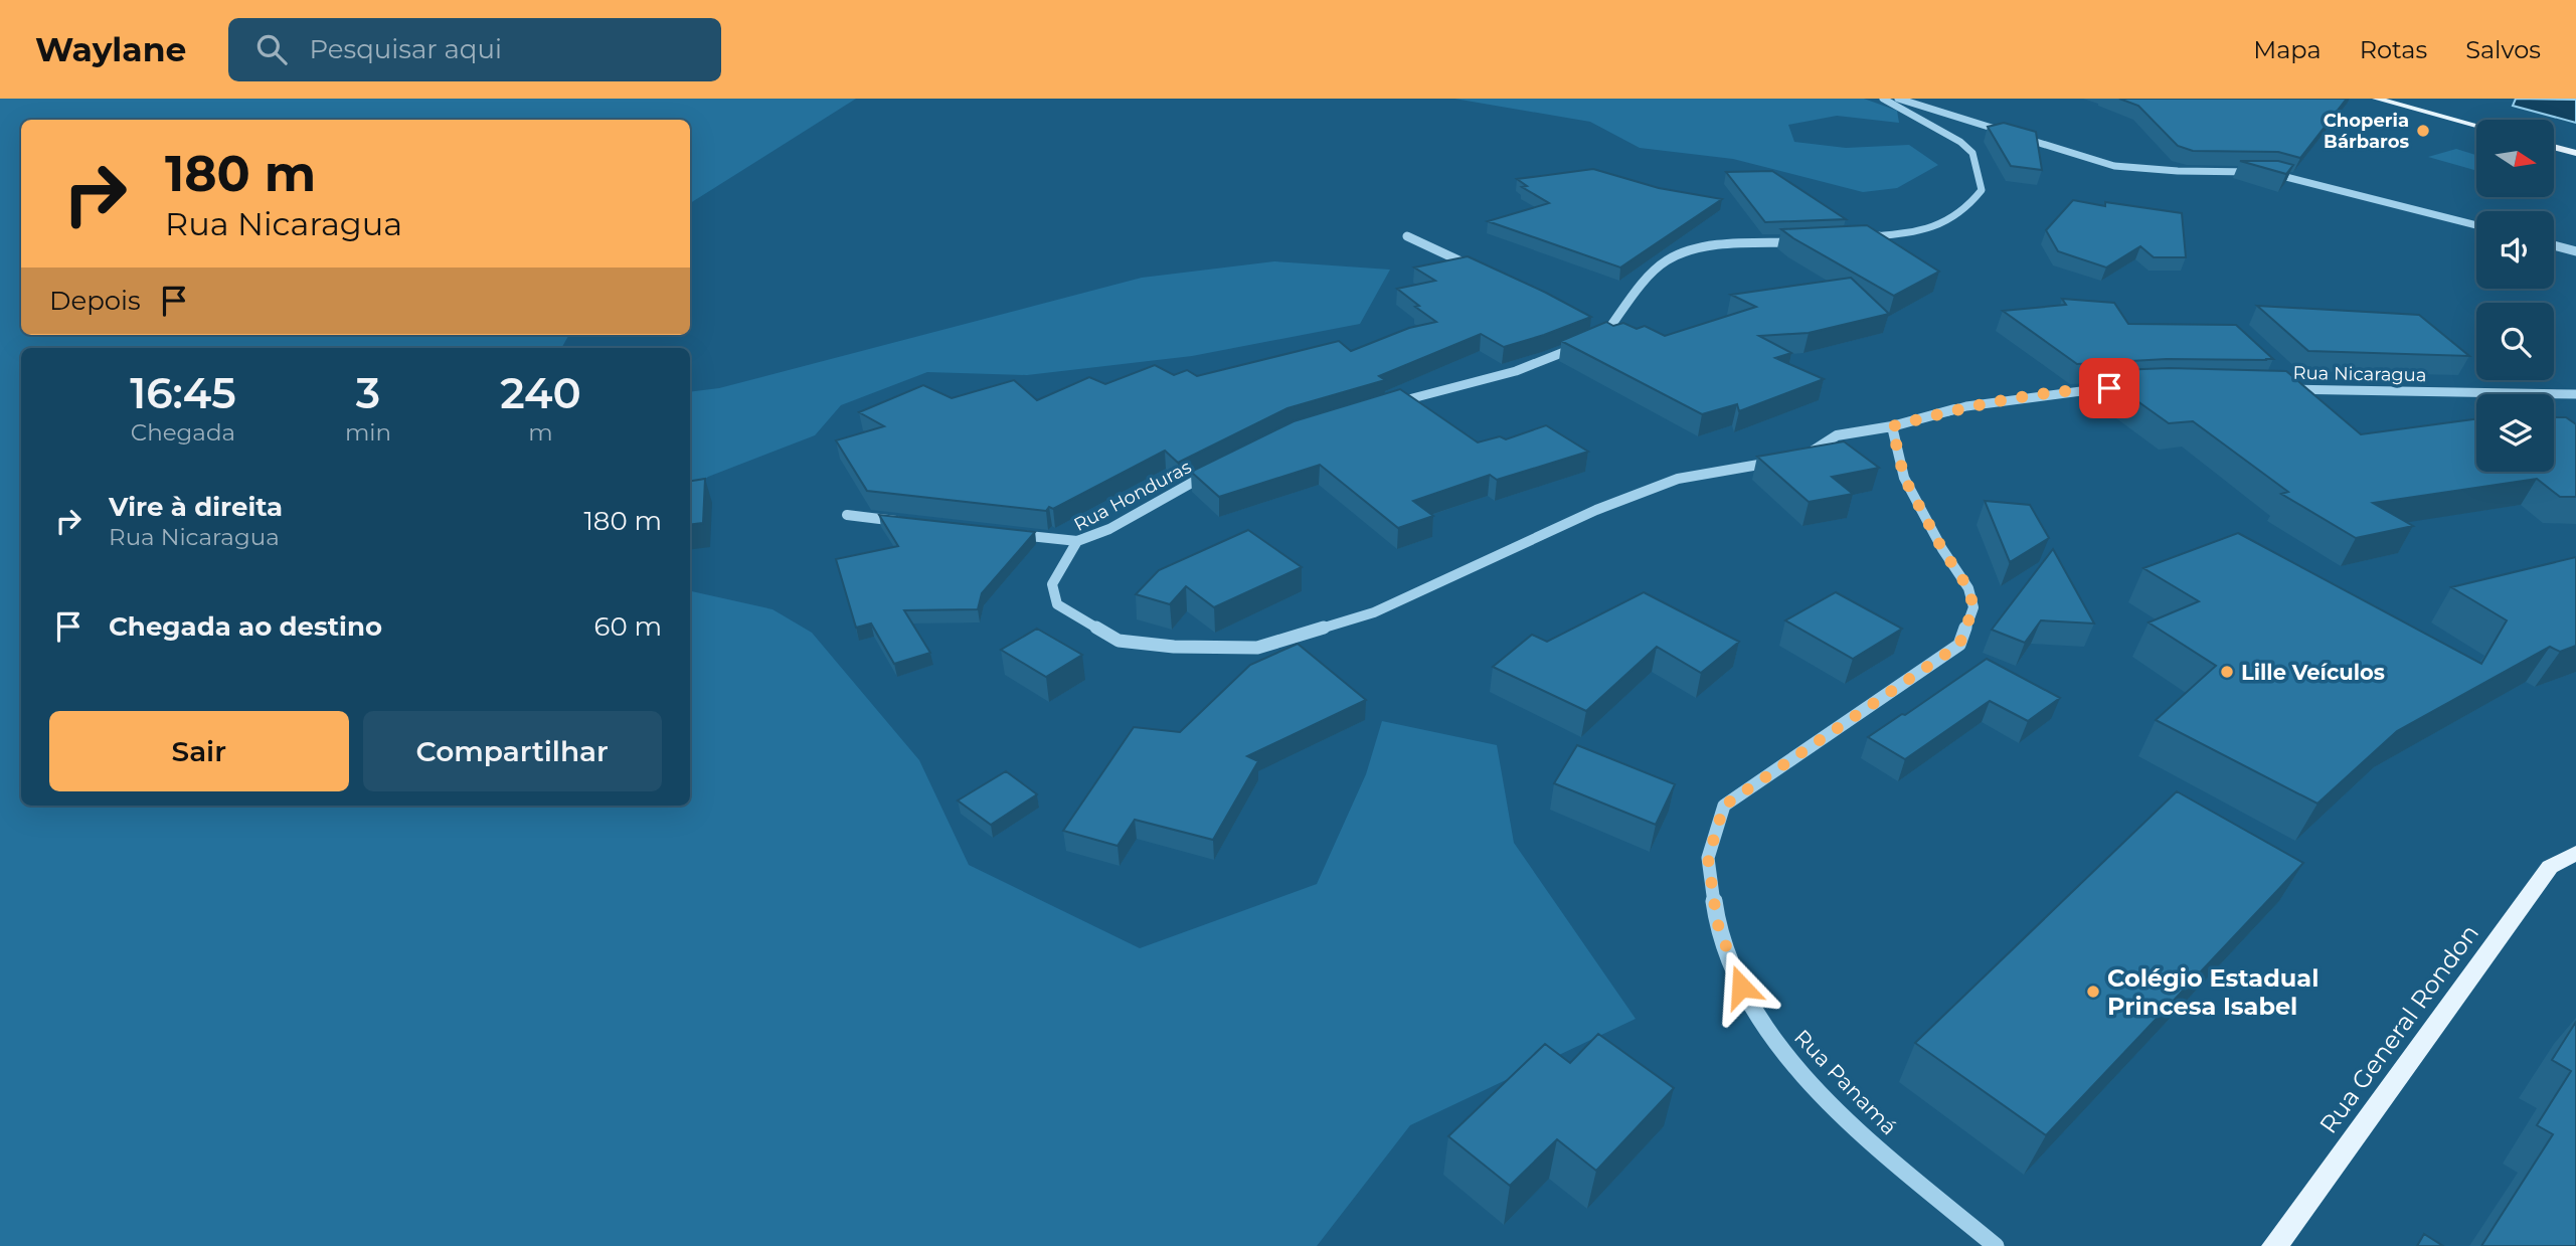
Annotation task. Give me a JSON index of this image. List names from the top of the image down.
{
  "streets": {
    "main road": ["Rua General Rondon"],
    "street": ["Rua Nicaragua", "Rua Honduras", "Rua Panamá"]
  },
  "places": ["Choperia Bárbaros", "Lille Veículos", "Colégio Estadual Princesa Isabel"],
  "north": "right",
  "page": {
    "header": "Waylane",
    "search": "Pesquisar aqui",
    "nav": ["Mapa", "Rotas", "Salvos"],
    "turn": ["180 m", "Rua Nicaragua"],
    "then": "Depois",
    "eta": [
      "16:45",
      "Chegada",
      "3",
      "min",
      "240",
      "m"
    ],
    "list": [
      {
        "name": "Vire à direita",
        "note": "Rua Nicaragua",
        "value": "180 m"
      },
      {
        "name": "Chegada ao destino",
        "value": "60 m"
      }
    ],
    "buttons": ["Sair", "Compartilhar"]
  }
}
